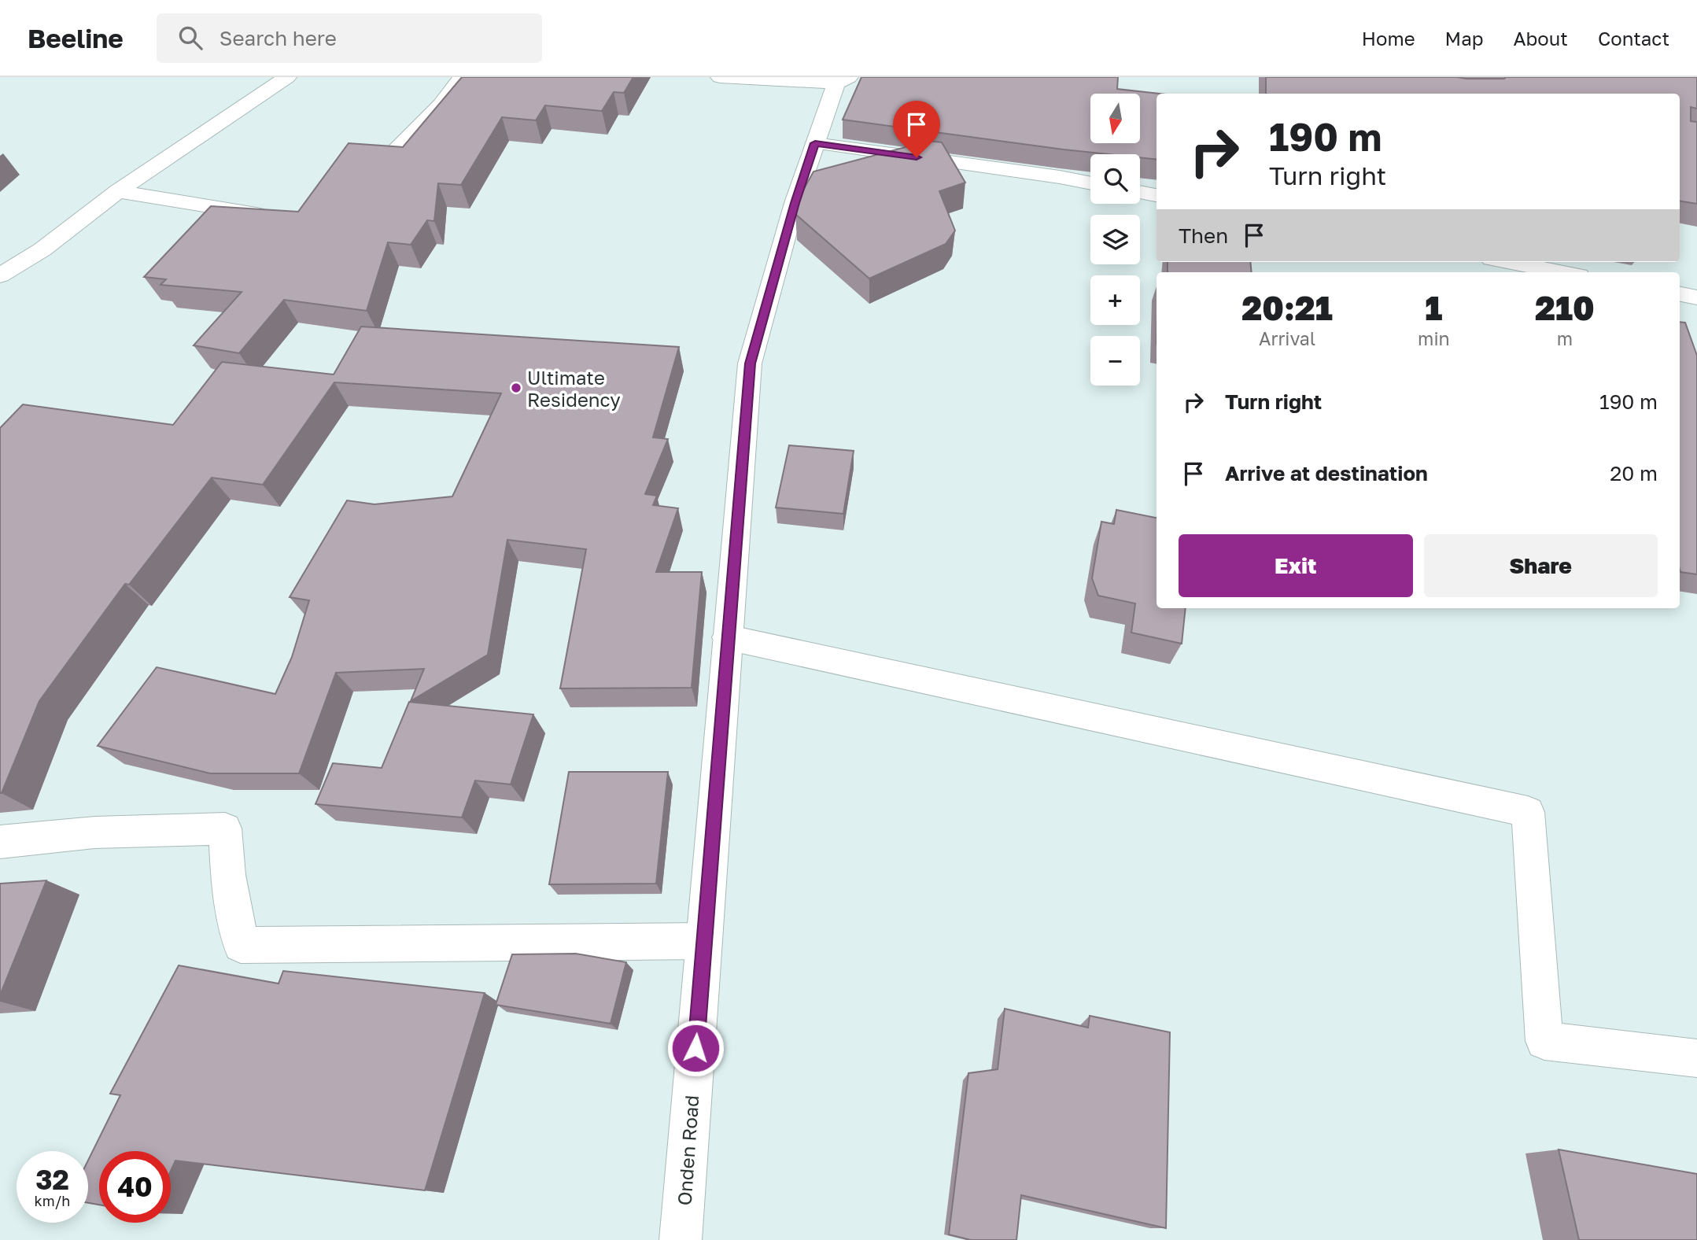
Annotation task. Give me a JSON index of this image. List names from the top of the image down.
{
  "streets": {
    "street": ["Onden Road"]
  },
  "places": ["Ultimate Residency"],
  "north": "bottom",
  "page": {
    "header": "Beeline",
    "search": "Search here",
    "nav": [
      "Home",
      "Map",
      "About",
      "Contact"
    ],
    "map_buttons": ["+", "−"],
    "turn": ["190 m", "Turn right"],
    "then": "Then",
    "eta": [
      "20:21",
      "Arrival",
      "1",
      "min",
      "210",
      "m"
    ],
    "list": [
      {
        "name": "Turn right",
        "value": "190 m"
      },
      {
        "name": "Arrive at destination",
        "value": "20 m"
      }
    ],
    "buttons": ["Exit", "Share"],
    "speed": "32 km/h",
    "limit": "40"
  }
}
